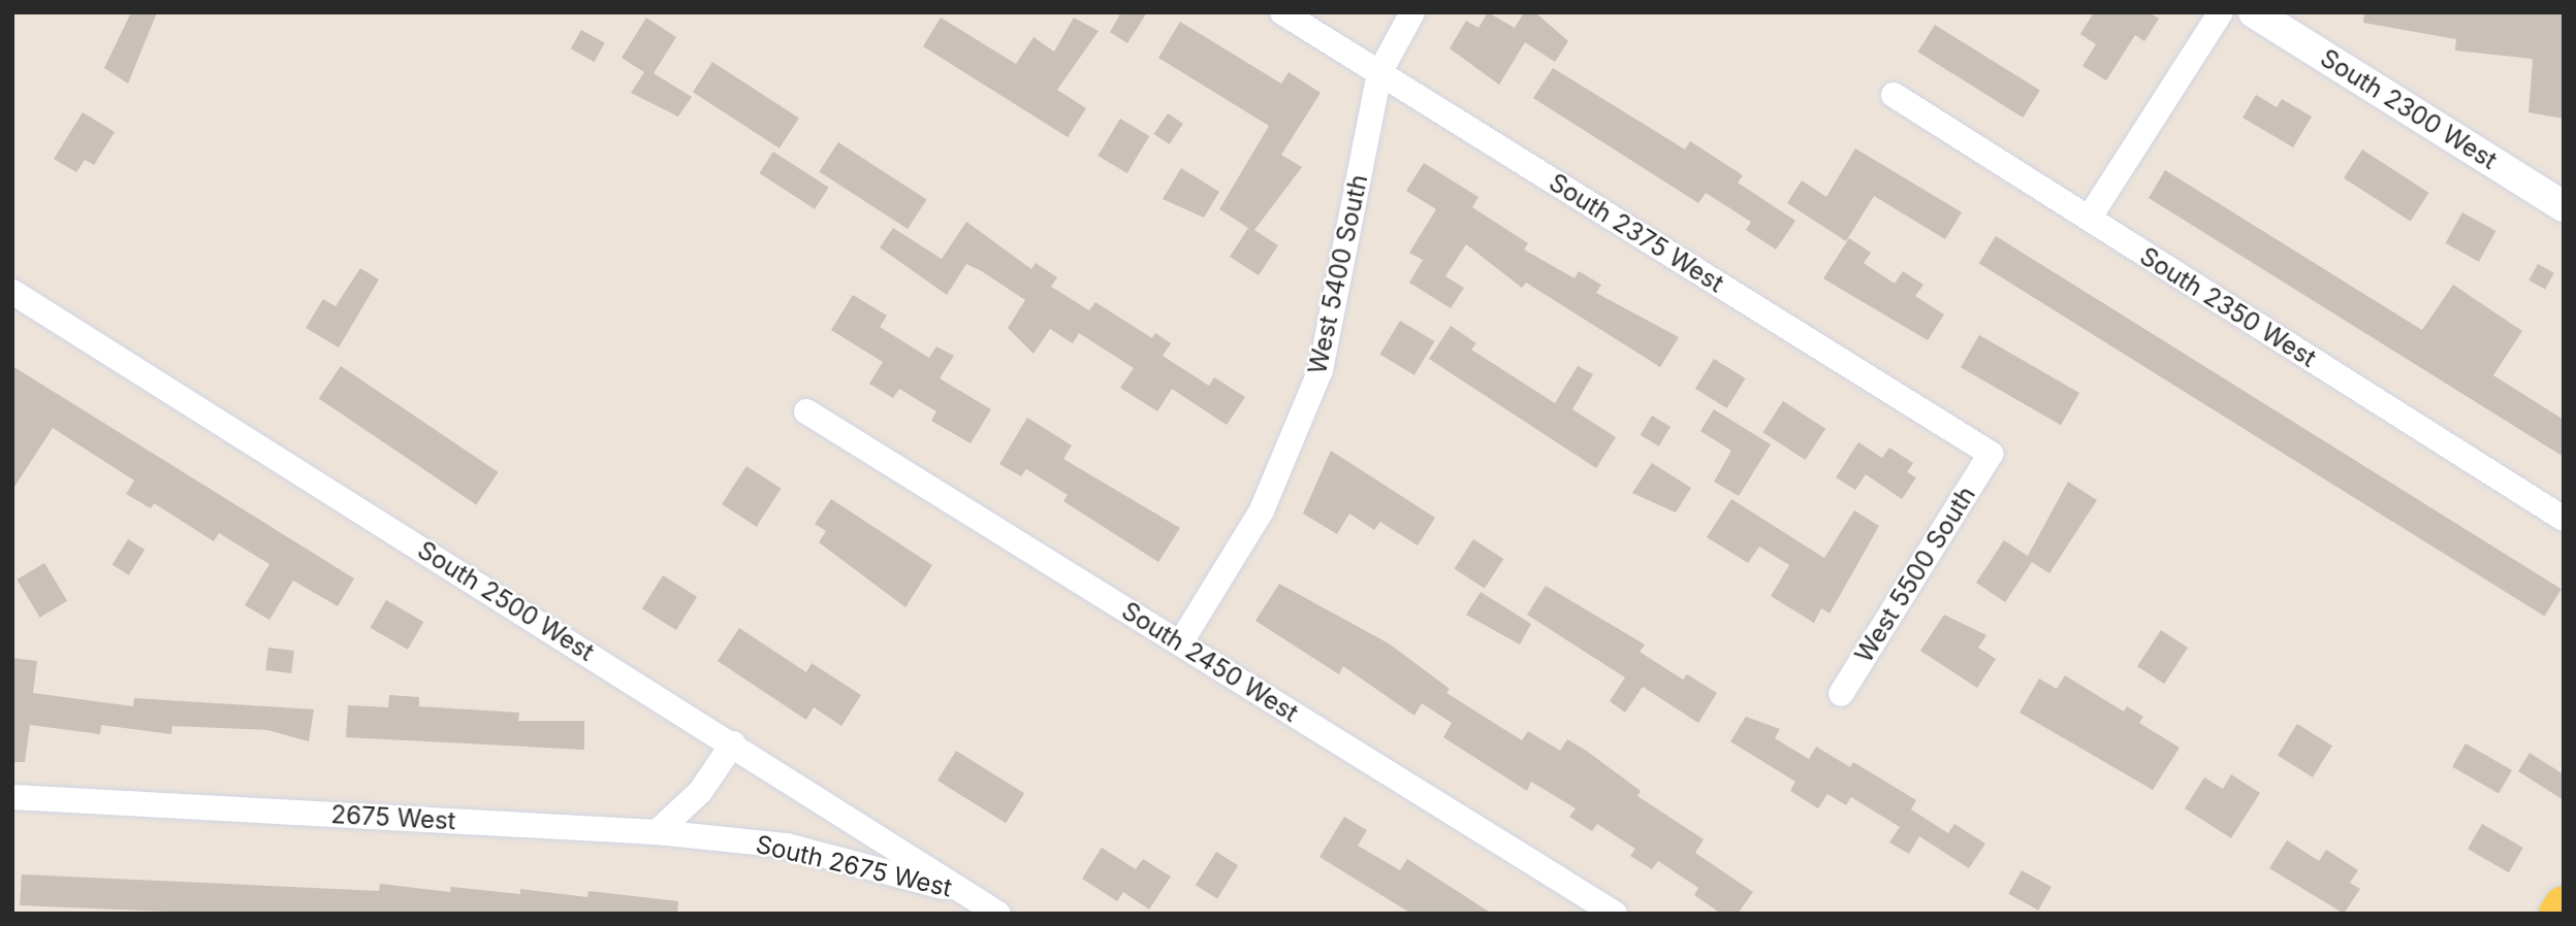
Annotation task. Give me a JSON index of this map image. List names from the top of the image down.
{
  "streets": {
    "street": [
      "South 2300 West",
      "South 2375 West",
      "West 5400 South",
      "South 2350 West",
      "West 5500 South",
      "South 2500 West",
      "South 2450 West",
      "2675 West",
      "South 2675 West"
    ]
  },
  "crossings": [
    ["South 2375 West", "West 5400 South"],
    ["South 2375 West", "West 5500 South"],
    ["West 5400 South", "South 2450 West"],
    ["South 2500 West", "South 2675 West"],
    ["2675 West", "South 2675 West"]
  ]
}
